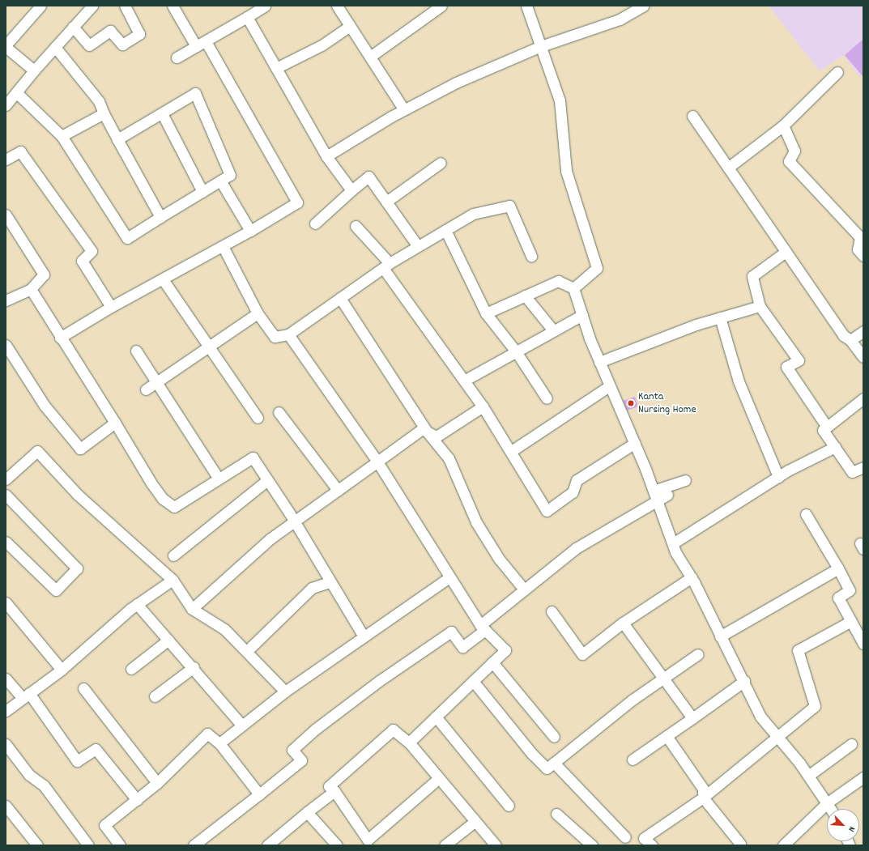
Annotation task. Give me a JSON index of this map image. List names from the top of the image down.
{
  "places": ["Kanta Nursing Home"],
  "north": "bottom right"
}
